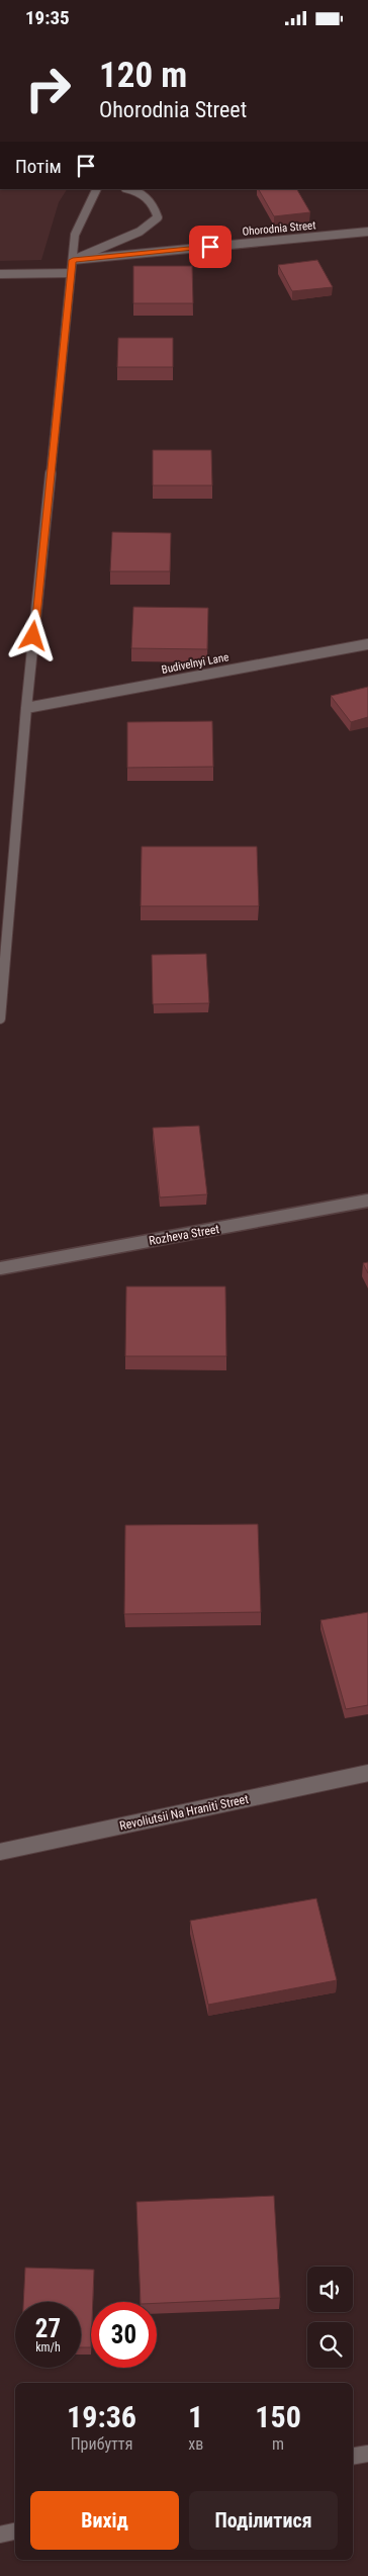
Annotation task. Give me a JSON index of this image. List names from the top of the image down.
{
  "streets": {
    "street": [
      "Ohorodnia Street",
      "Budivelnyi Lane",
      "Rozheva Street",
      "Revoliutsii Na Hraniti Street"
    ]
  },
  "page": {
    "status": "19:35",
    "turn": ["120 m", "Ohorodnia Street"],
    "then": "Потім",
    "speed": "27 km/h",
    "limit": "30",
    "eta": [
      "19:36",
      "Прибуття",
      "1",
      "хв",
      "150",
      "m"
    ],
    "buttons": ["Вихід", "Поділитися"]
  }
}
